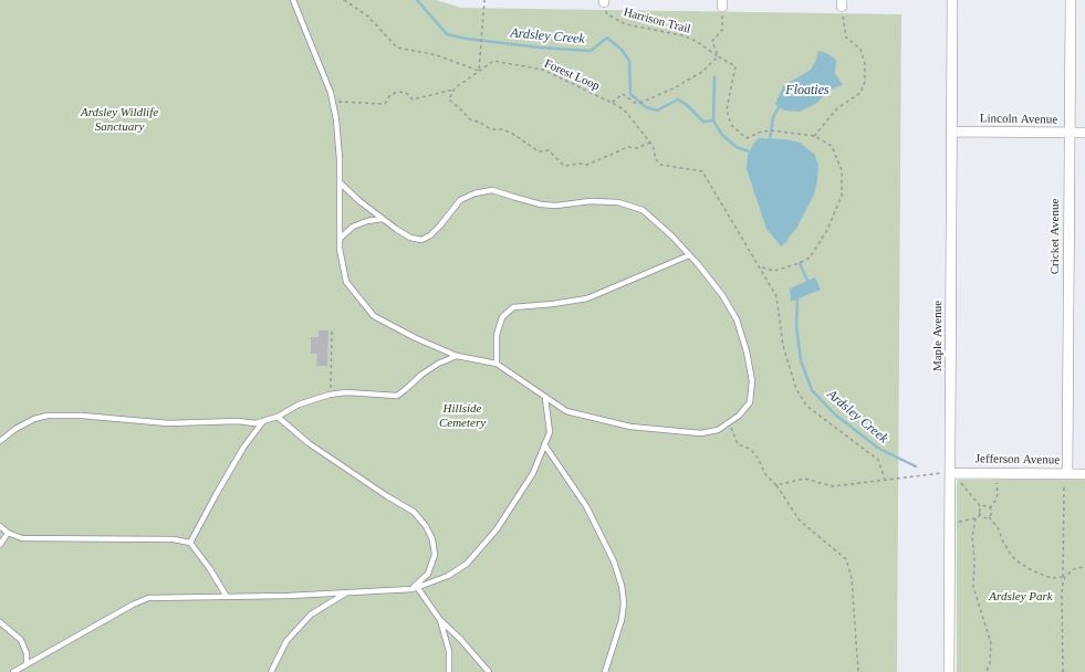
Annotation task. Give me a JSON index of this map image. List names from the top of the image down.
{
  "streets": {
    "street": [
      "Lincoln Avenue",
      "Cricket Avenue",
      "Maple Avenue",
      "Jefferson Avenue"
    ],
    "path": ["Harrison Trail", "Forest Loop"]
  },
  "crossings": [
    ["Lincoln Avenue", "Cricket Avenue"],
    ["Lincoln Avenue", "Maple Avenue"],
    ["Cricket Avenue", "Jefferson Avenue"],
    ["Maple Avenue", "Jefferson Avenue"]
  ],
  "water": ["Ardsley Creek", "Floaties"],
  "parks": ["Ardsley Wildlife Sanctuary", "Hillside Cemetery", "Ardsley Park"]
}
